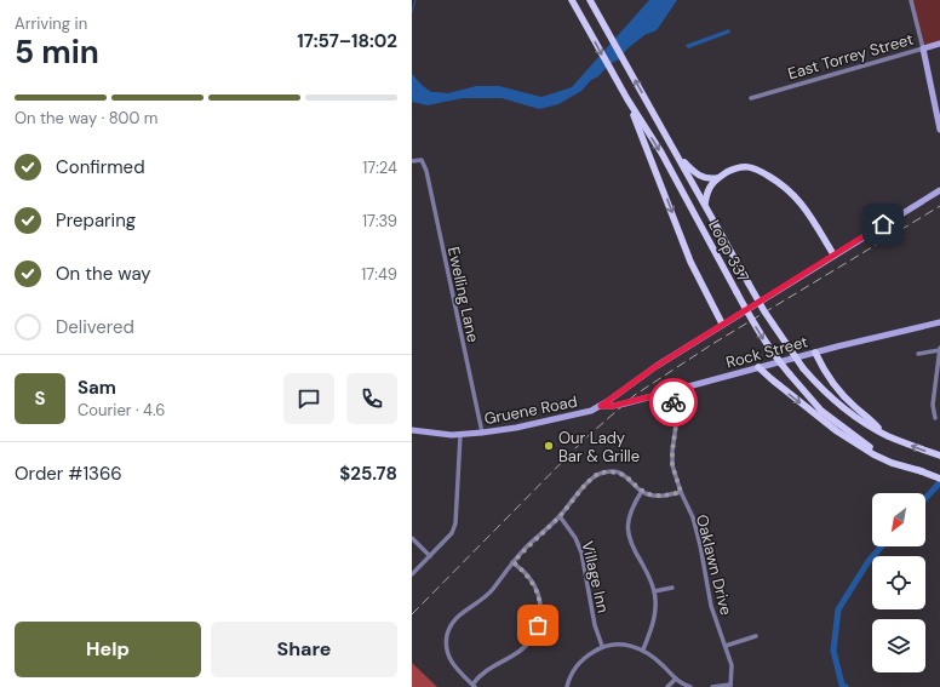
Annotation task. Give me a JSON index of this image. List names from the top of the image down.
{
  "streets": {
    "main road": ["Loop 337"],
    "street": [
      "East Torrey Street",
      "Ewelling Lane",
      "Rock Street",
      "Gruene Road",
      "Oaklawn Drive",
      "Village Inn"
    ]
  },
  "crossings": [
    ["Ewelling Lane", "Gruene Road"],
    ["Rock Street", "Gruene Road"],
    ["Rock Street", "Oaklawn Drive"]
  ],
  "places": ["Our Lady Bar & Grille"],
  "north": "bottom left",
  "page": {
    "heading": ["5 min", "Arriving in", "17:57–18:02"],
    "panel": [
      "Sam",
      "Courier · 4.6",
      "Order #1366",
      "$25.78"
    ],
    "bar": "On the way · 800 m",
    "list": [
      ["Confirmed", "17:24"],
      ["Preparing", "17:39"],
      ["On the way", "17:49"],
      "Delivered"
    ],
    "round": "S",
    "buttons": ["Help", "Share"]
  }
}
